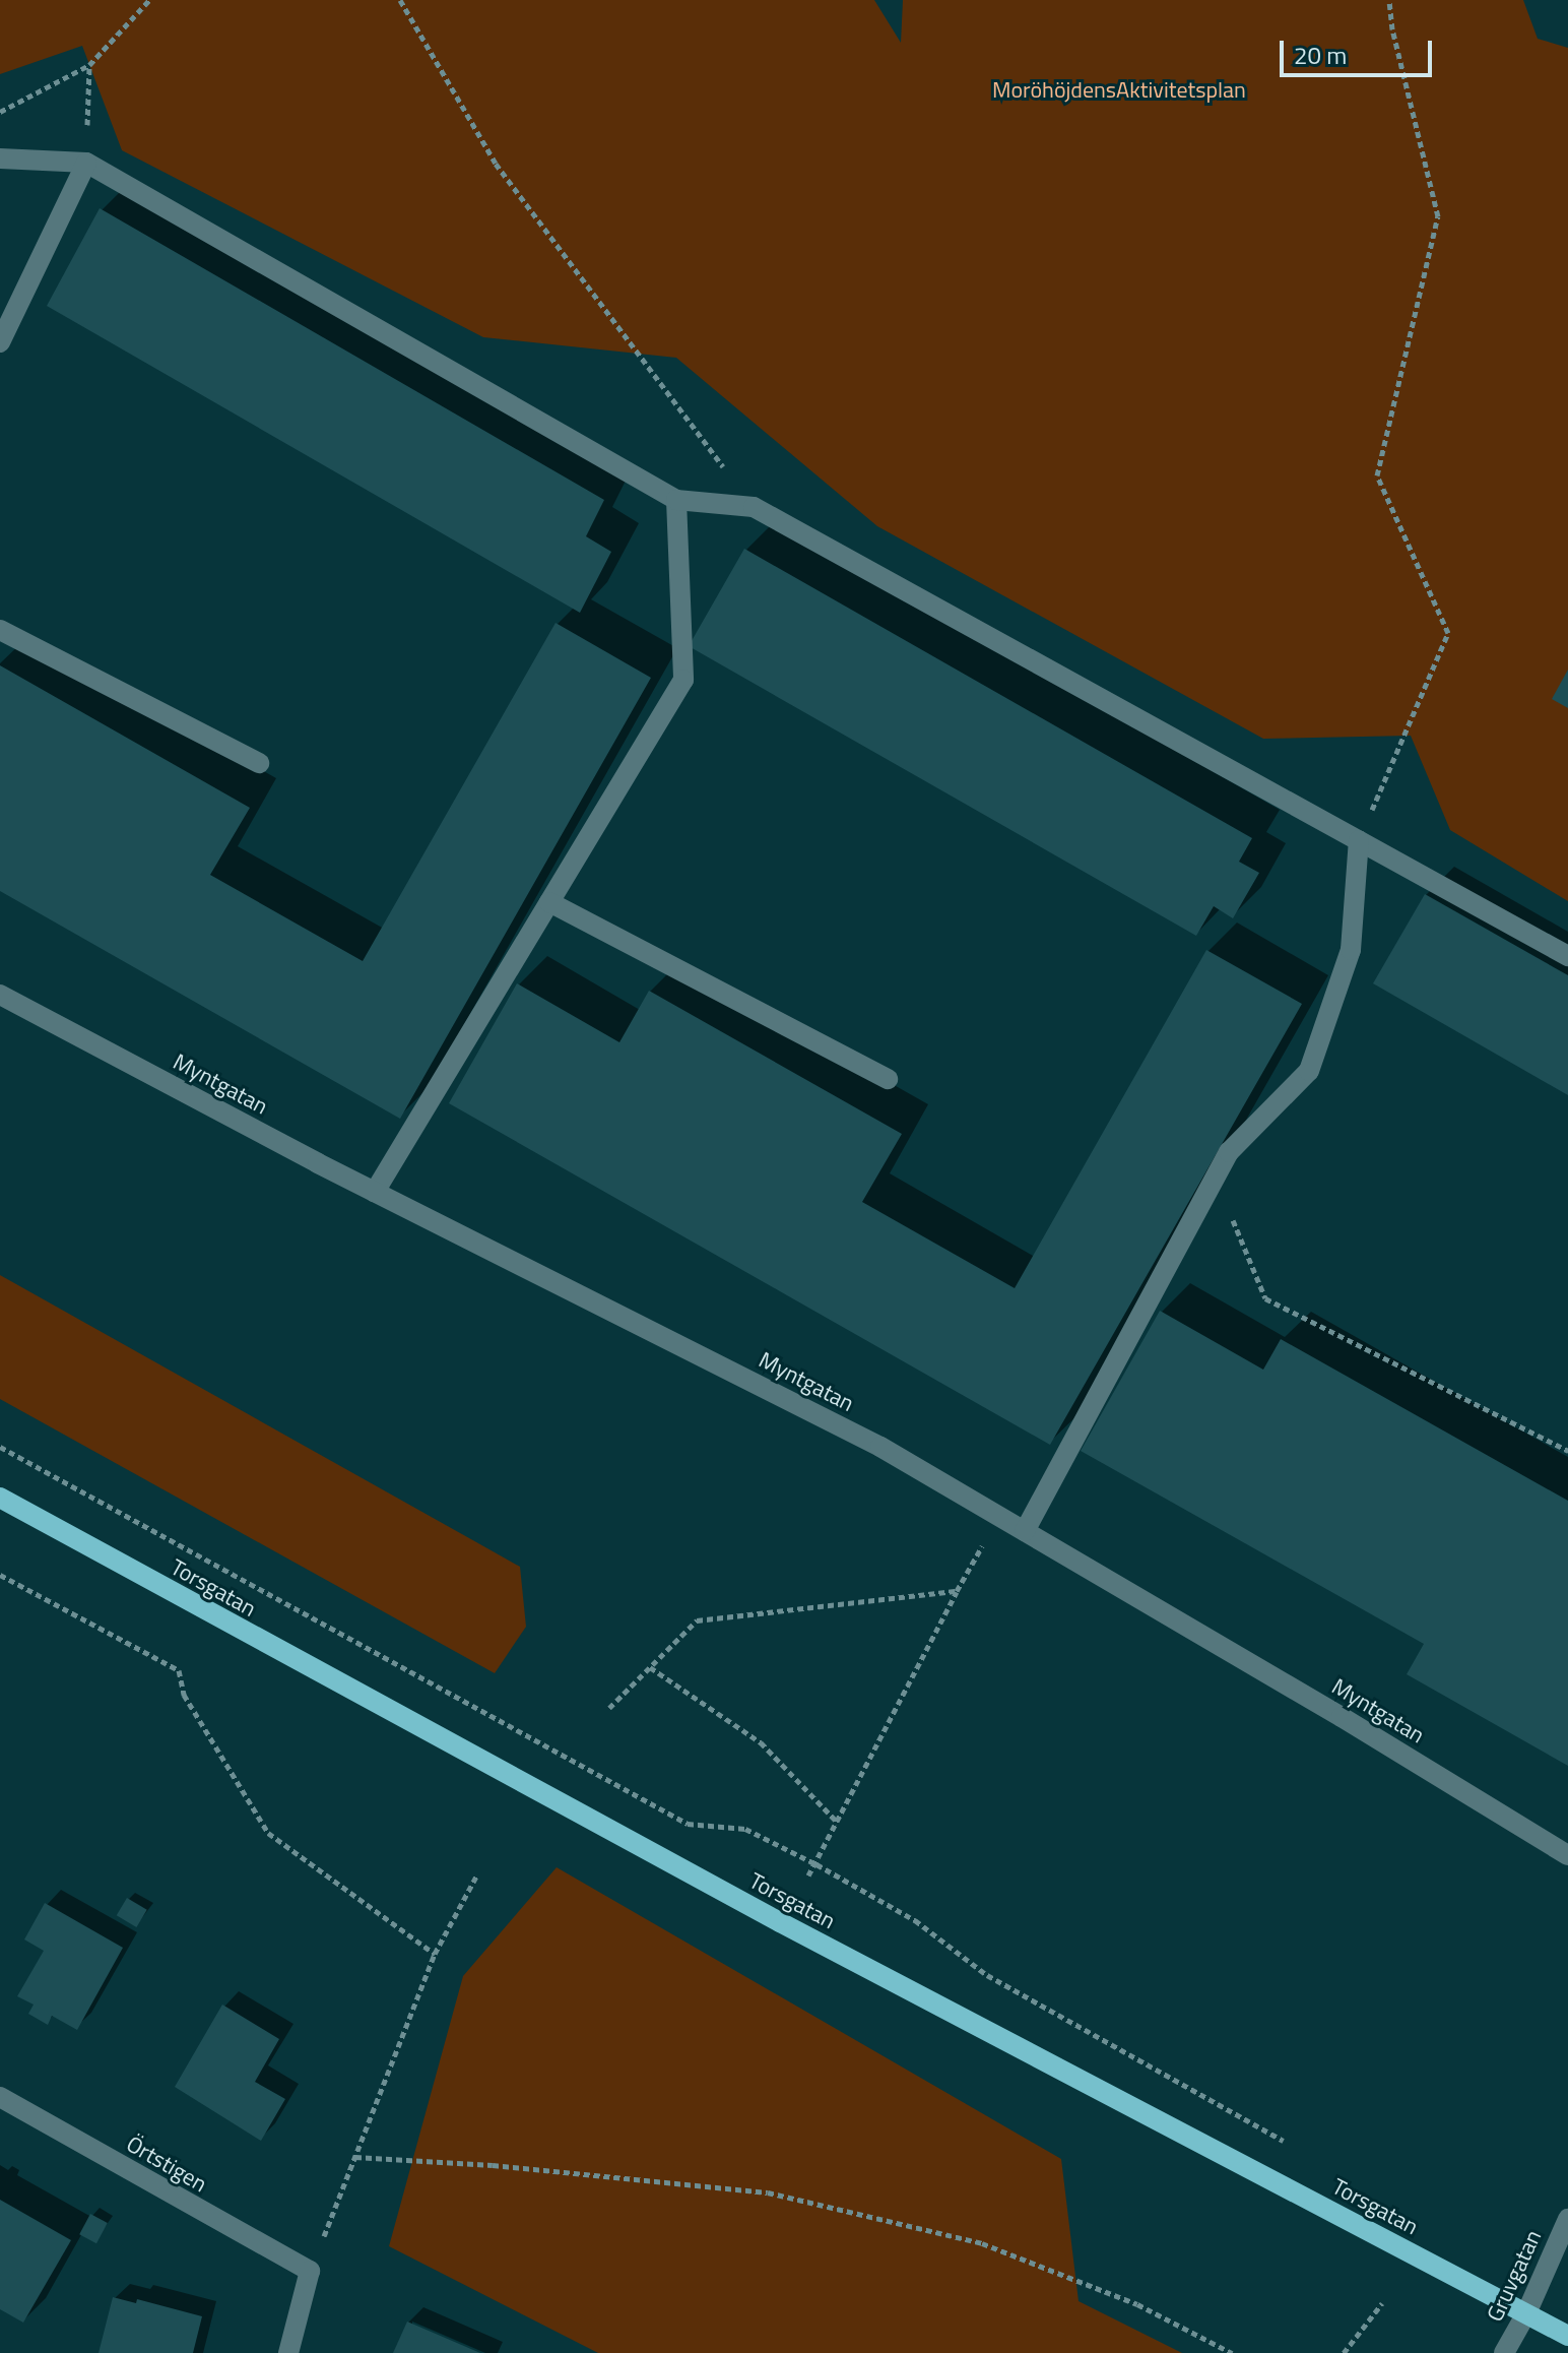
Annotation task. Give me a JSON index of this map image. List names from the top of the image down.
{
  "streets": {
    "main road": ["Torsgatan"],
    "street": ["Myntgatan", "Örtstigen", "Gruvgatan"]
  },
  "crossings": [
    ["Torsgatan", "Gruvgatan"]
  ],
  "parks": ["MoröhöjdensAktivitetsplan"],
  "scale_bar": "20 m"
}
